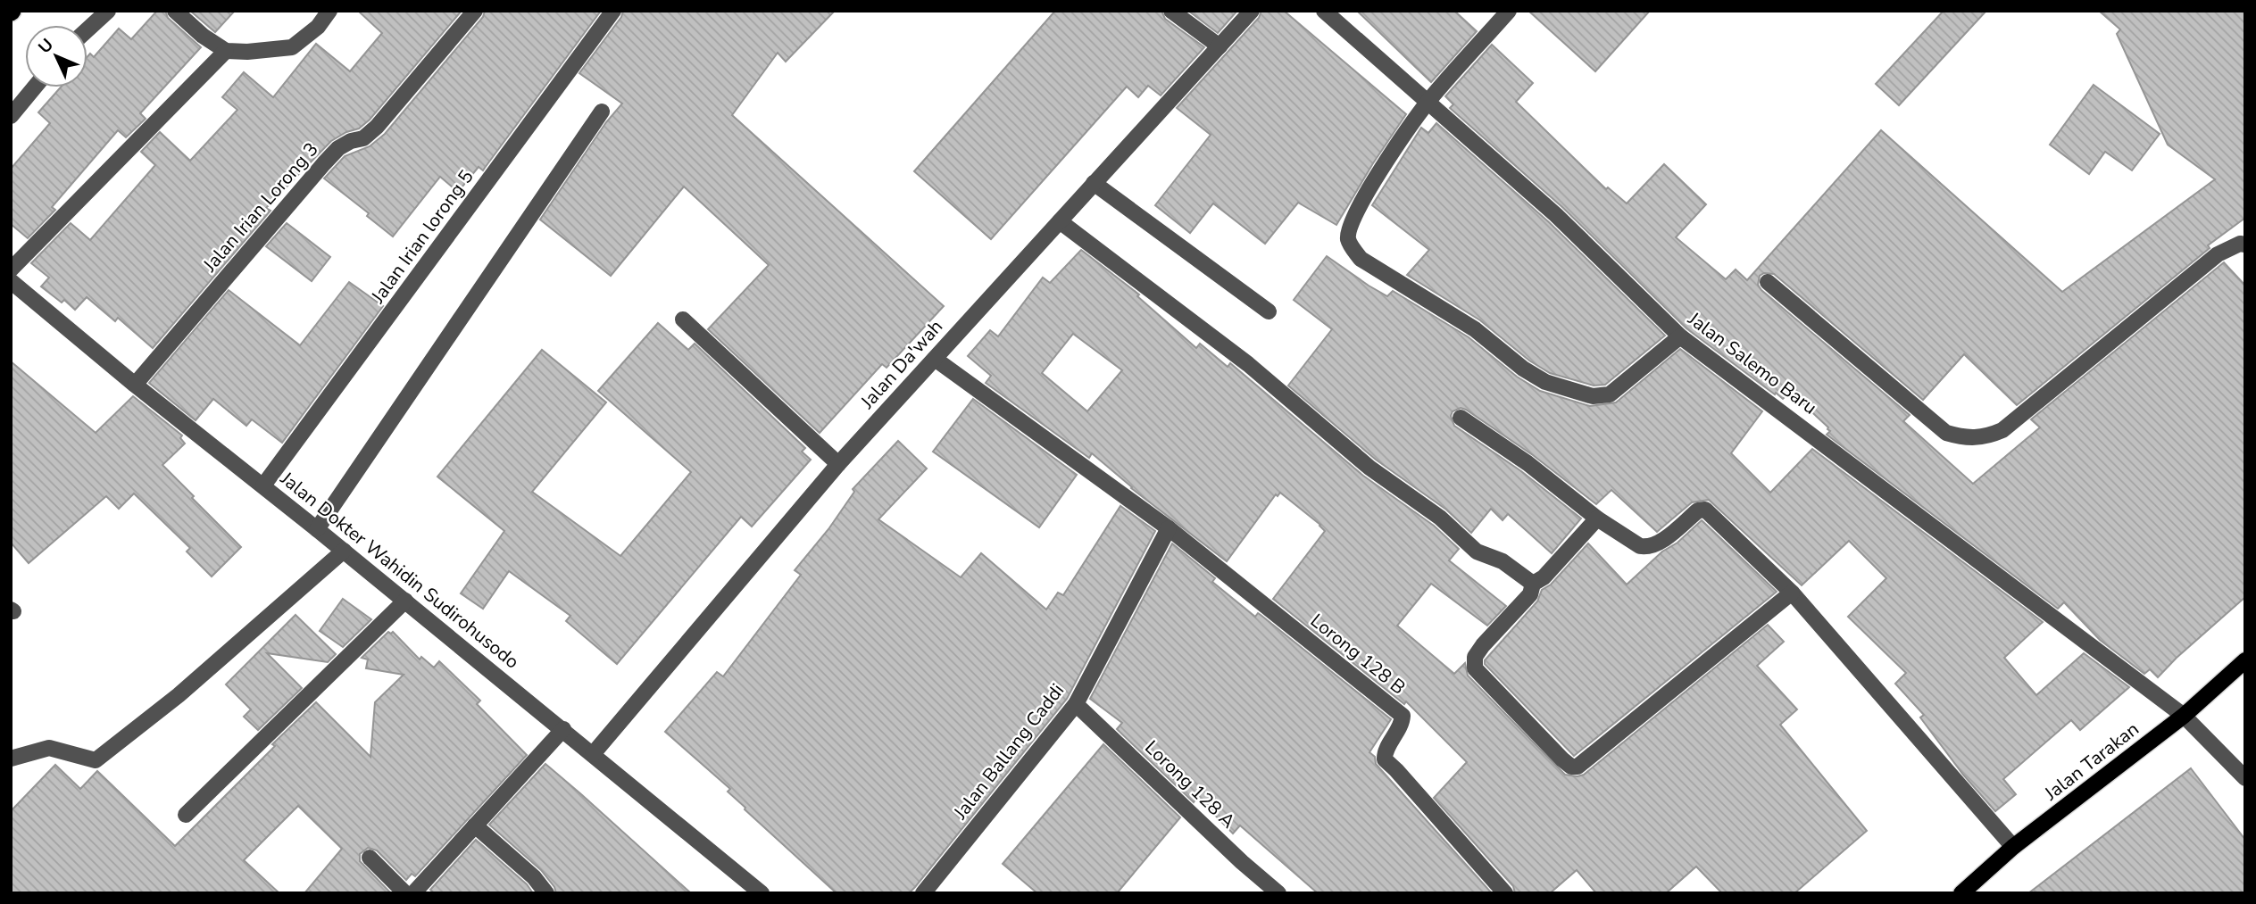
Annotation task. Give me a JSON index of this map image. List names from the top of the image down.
{
  "streets": {
    "main road": ["Jalan Tarakan"],
    "street": [
      "Jalan Irian Lorong 3",
      "Jalan Irian lorong 5",
      "Jalan Salemo Baru",
      "Jalan Da'wah",
      "Jalan Dokter Wahidin Sudirohusodo",
      "Lorong 128 B",
      "Jalan Ballang Caddi",
      "Lorong 128 A"
    ]
  },
  "crossings": [
    ["Jalan Irian Lorong 3", "Jalan Dokter Wahidin Sudirohusodo"],
    ["Jalan Irian lorong 5", "Jalan Dokter Wahidin Sudirohusodo"],
    ["Jalan Salemo Baru", "Jalan Tarakan"],
    ["Jalan Da'wah", "Jalan Dokter Wahidin Sudirohusodo"],
    ["Lorong 128 B", "Jalan Ballang Caddi"],
    ["Jalan Ballang Caddi", "Lorong 128 A"]
  ],
  "north": "top left"
}
